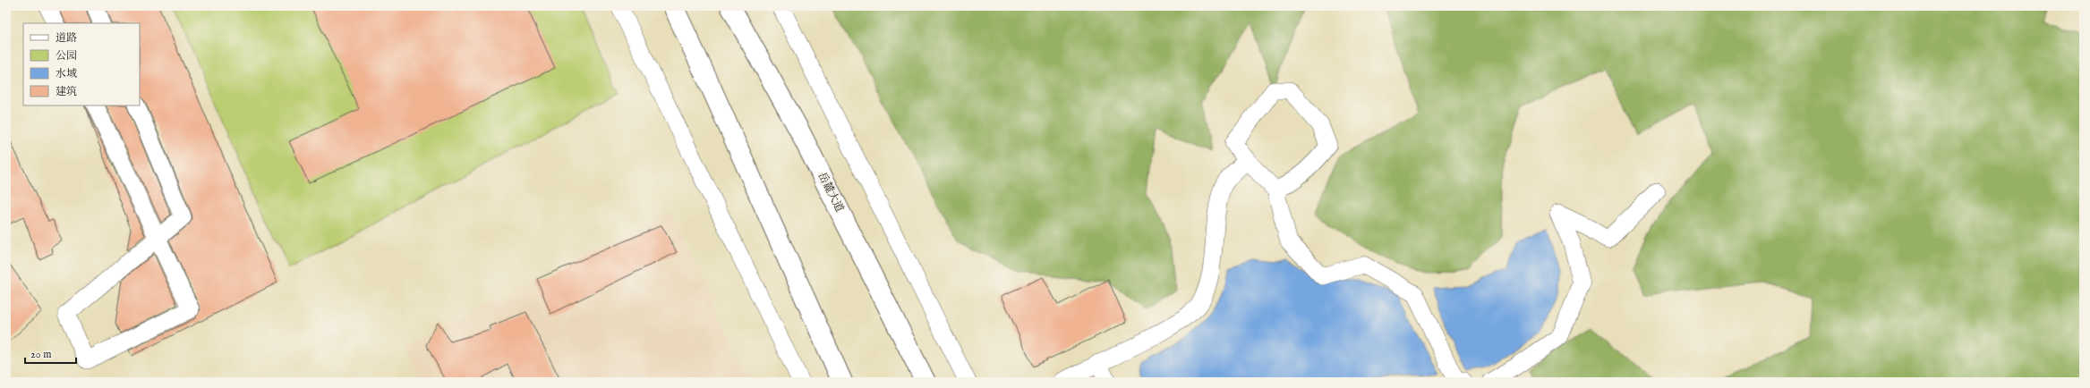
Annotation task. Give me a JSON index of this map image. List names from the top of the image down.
{
  "streets": {
    "highway": ["岳麓大道"]
  },
  "legend": [
    "道路",
    "公园",
    "水域",
    "建筑"
  ],
  "scale_bar": "20 m"
}
